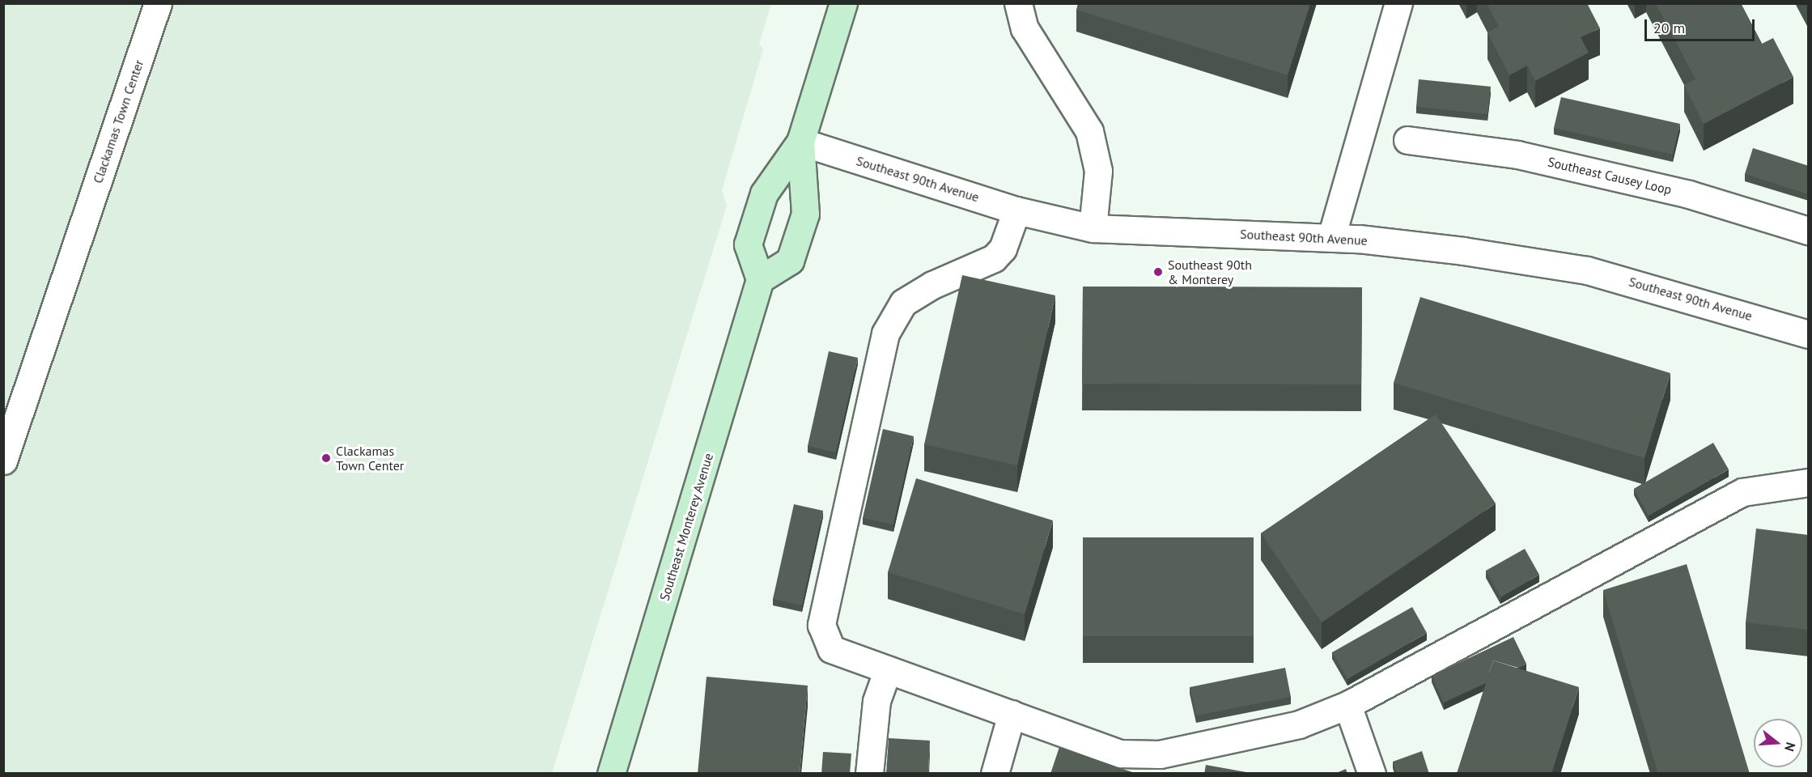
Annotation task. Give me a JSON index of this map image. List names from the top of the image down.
{
  "streets": {
    "main road": ["Southeast Monterey Avenue"],
    "street": ["Clackamas Town Center", "Southeast Causey Loop", "Southeast 90th Avenue"]
  },
  "places": ["Southeast 90th & Monterey", "Clackamas Town Center"],
  "scale_bar": "20 m",
  "north": "right"
}
